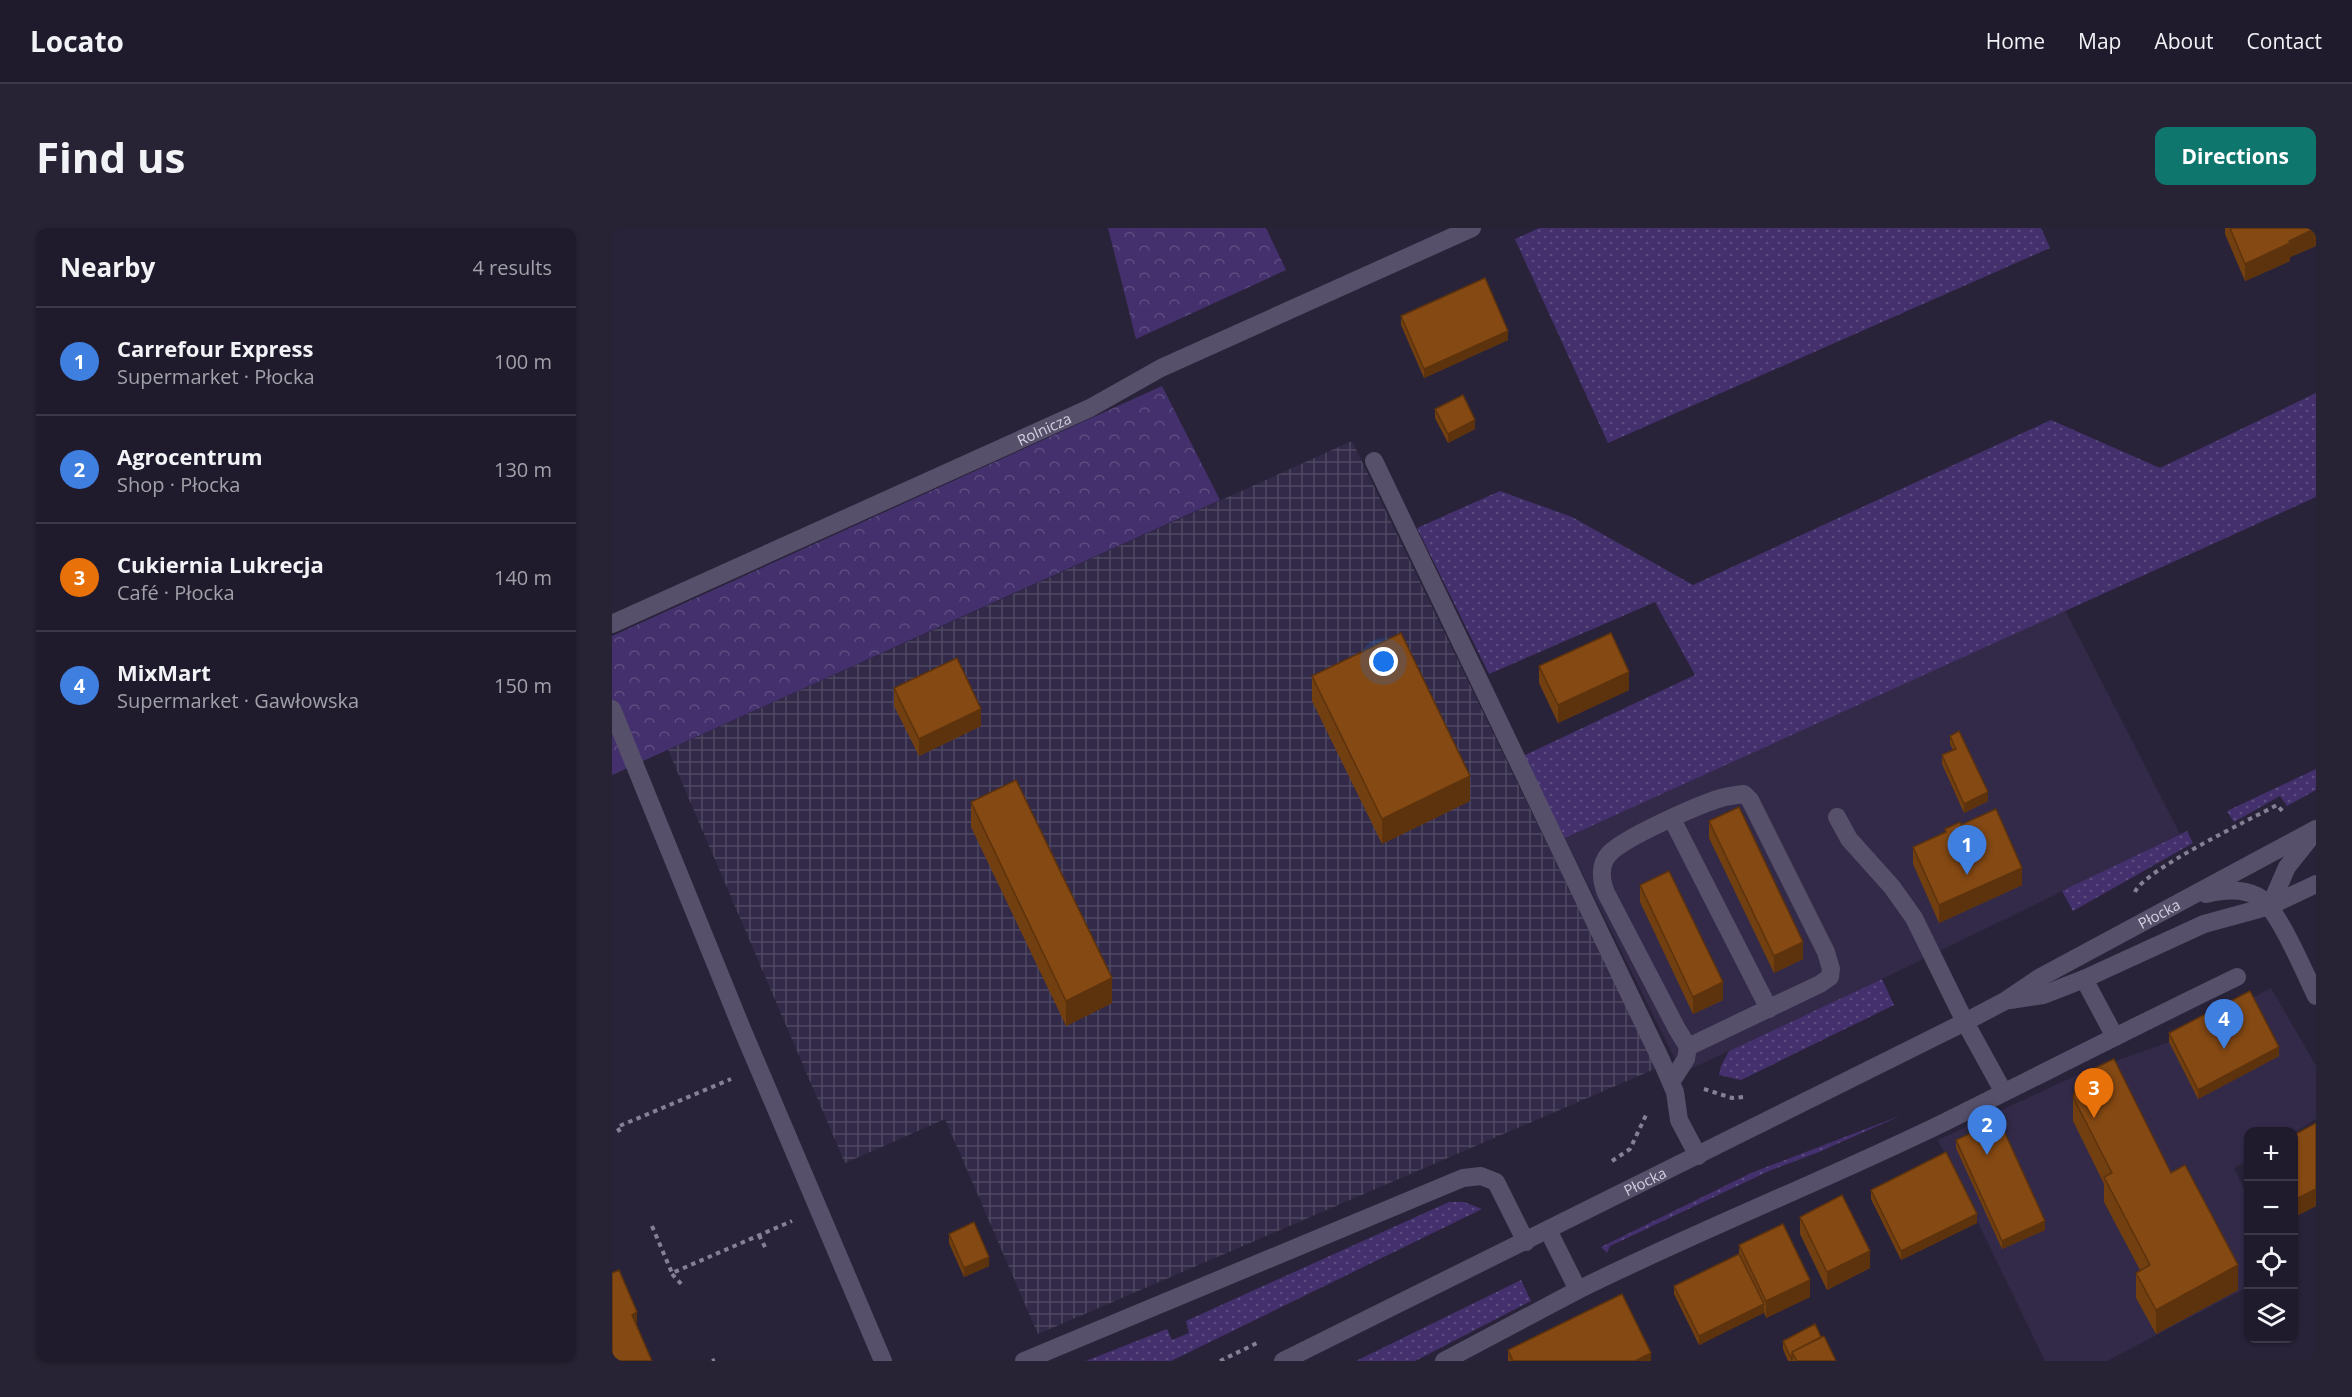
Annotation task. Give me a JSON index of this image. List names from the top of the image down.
{
  "streets": {
    "street": ["Rolnicza", "Płocka"]
  },
  "page": {
    "header": "Locato",
    "nav": [
      "Home",
      "Map",
      "About",
      "Contact"
    ],
    "buttons": "Directions",
    "title": "Find us",
    "heading": ["Nearby", "4 results"],
    "list": [
      {
        "mark": "1",
        "name": "Carrefour Express",
        "note": "Supermarket · Płocka",
        "value": "100 m"
      },
      {
        "mark": "2",
        "name": "Agrocentrum",
        "note": "Shop · Płocka",
        "value": "130 m"
      },
      {
        "mark": "3",
        "name": "Cukiernia Lukrecja",
        "note": "Café · Płocka",
        "value": "140 m"
      },
      {
        "mark": "4",
        "name": "MixMart",
        "note": "Supermarket · Gawłowska",
        "value": "150 m"
      }
    ],
    "pins": [
      "1",
      "4",
      "3",
      "2"
    ],
    "map_buttons": ["+", "−"]
  }
}
